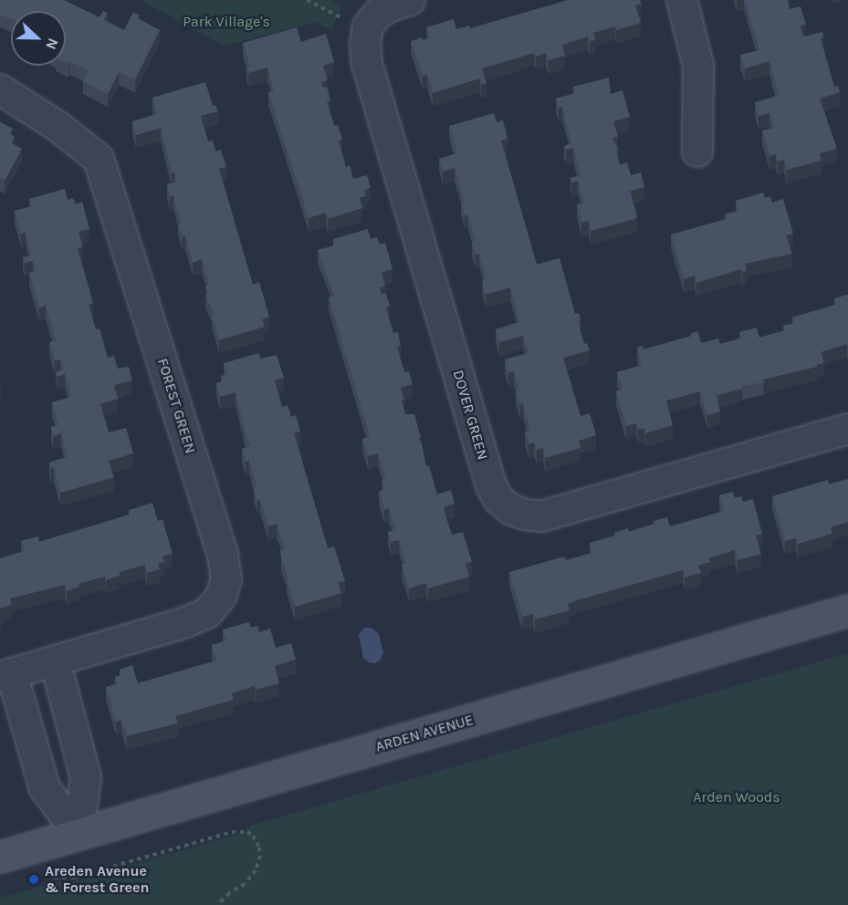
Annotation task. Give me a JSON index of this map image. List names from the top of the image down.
{
  "streets": {
    "street": ["FOREST GREEN", "DOVER GREEN", "ARDEN AVENUE"]
  },
  "crossings": [
    ["FOREST GREEN", "ARDEN AVENUE"]
  ],
  "parks": ["Park Village's", "Arden Woods"],
  "places": ["Areden Avenue & Forest Green"],
  "north": "right"
}
